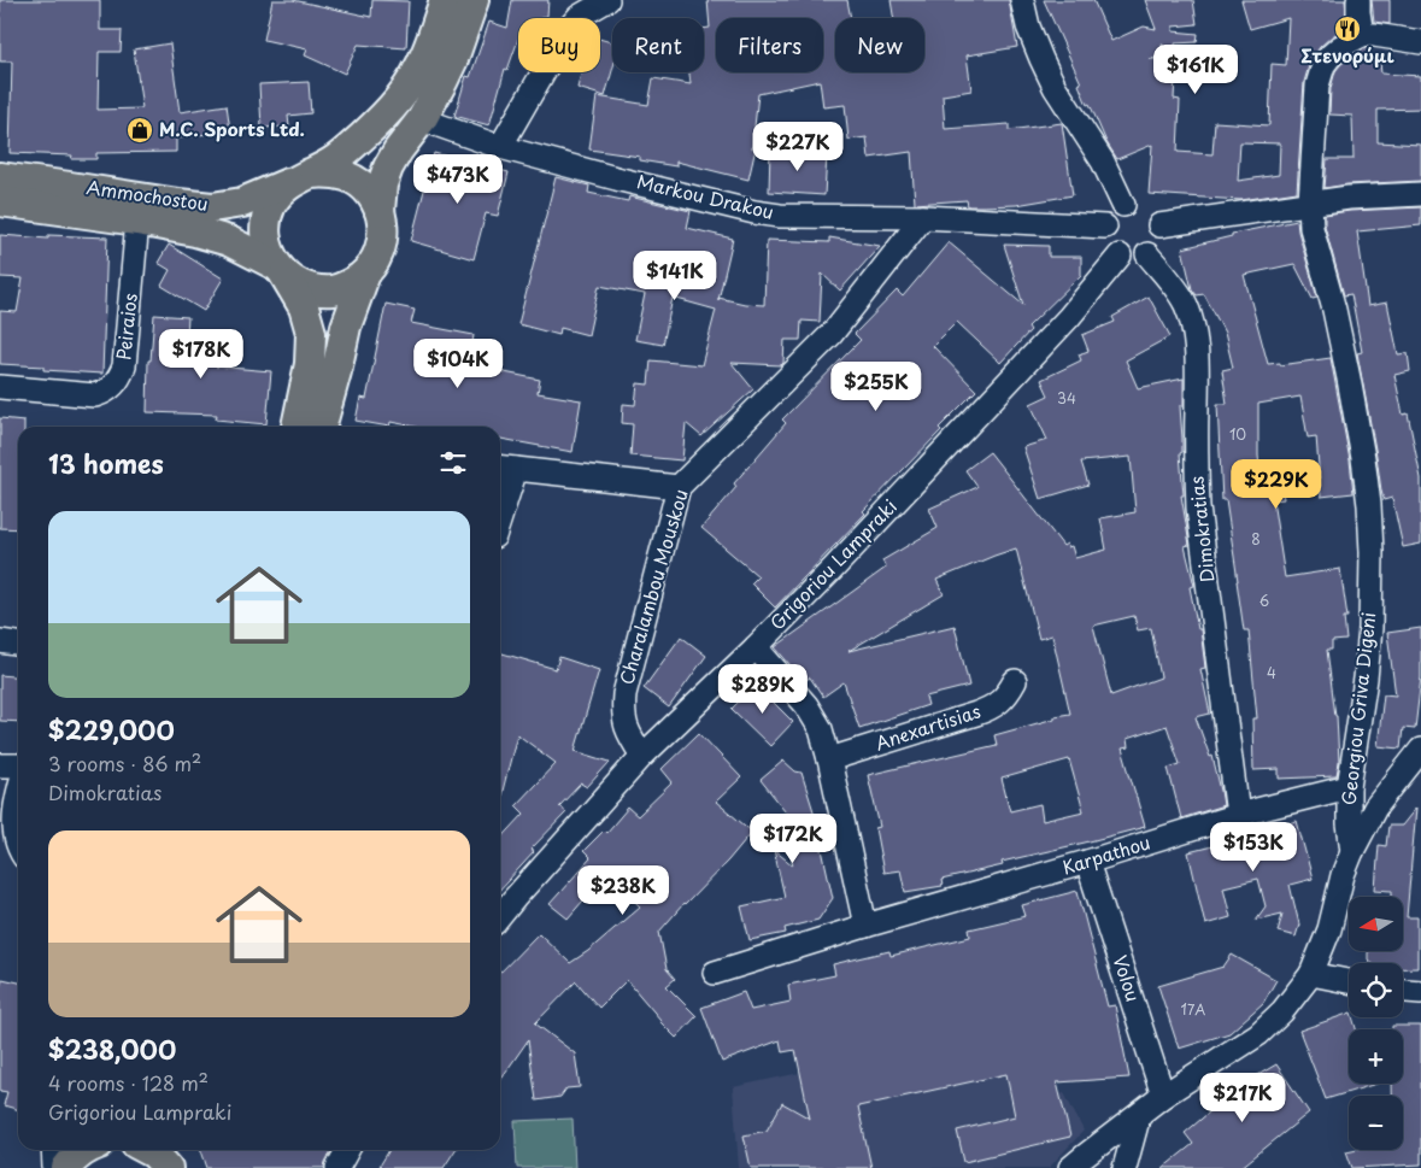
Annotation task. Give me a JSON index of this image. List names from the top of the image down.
{
  "streets": {
    "main road": ["Ammochostou"],
    "street": [
      "Markou Drakou",
      "Peiraios",
      "Dimokratias",
      "Grigoriou Lampraki",
      "Charalambou Mouskou",
      "Georgiou Griva Digeni",
      "Anexartisias",
      "Karpathou",
      "Volou"
    ]
  },
  "crossings": [
    ["Ammochostou", "Peiraios"],
    ["Markou Drakou", "Dimokratias"],
    ["Markou Drakou", "Grigoriou Lampraki"],
    ["Markou Drakou", "Charalambou Mouskou"],
    ["Dimokratias", "Grigoriou Lampraki"],
    ["Dimokratias", "Karpathou"],
    ["Grigoriou Lampraki", "Charalambou Mouskou"],
    ["Georgiou Griva Digeni", "Karpathou"],
    ["Georgiou Griva Digeni", "Volou"],
    ["Karpathou", "Volou"]
  ],
  "places": {
    "restaurant": ["Στενορύμι"],
    "shop": ["M.C. Sports Ltd."]
  },
  "house_numbers": [
    "34",
    "10",
    "8",
    "6",
    "4",
    "17A"
  ],
  "north": "left",
  "page": {
    "chip": [
      "Buy",
      "Rent",
      "Filters",
      "New"
    ],
    "price": [
      "$161K",
      "$227K",
      "$473K",
      "$141K",
      "$178K",
      "$104K",
      "$255K",
      "$229K",
      "$289K",
      "$172K",
      "$153K",
      "$238K",
      "$217K"
    ],
    "heading": "13 homes",
    "list": [
      {
        "name": "$229,000",
        "note": "3 rooms · 86 m² · Dimokratias"
      },
      {
        "name": "$238,000",
        "note": "4 rooms · 128 m² · Grigoriou Lampraki"
      }
    ],
    "map_buttons": ["+", "−"]
  }
}
